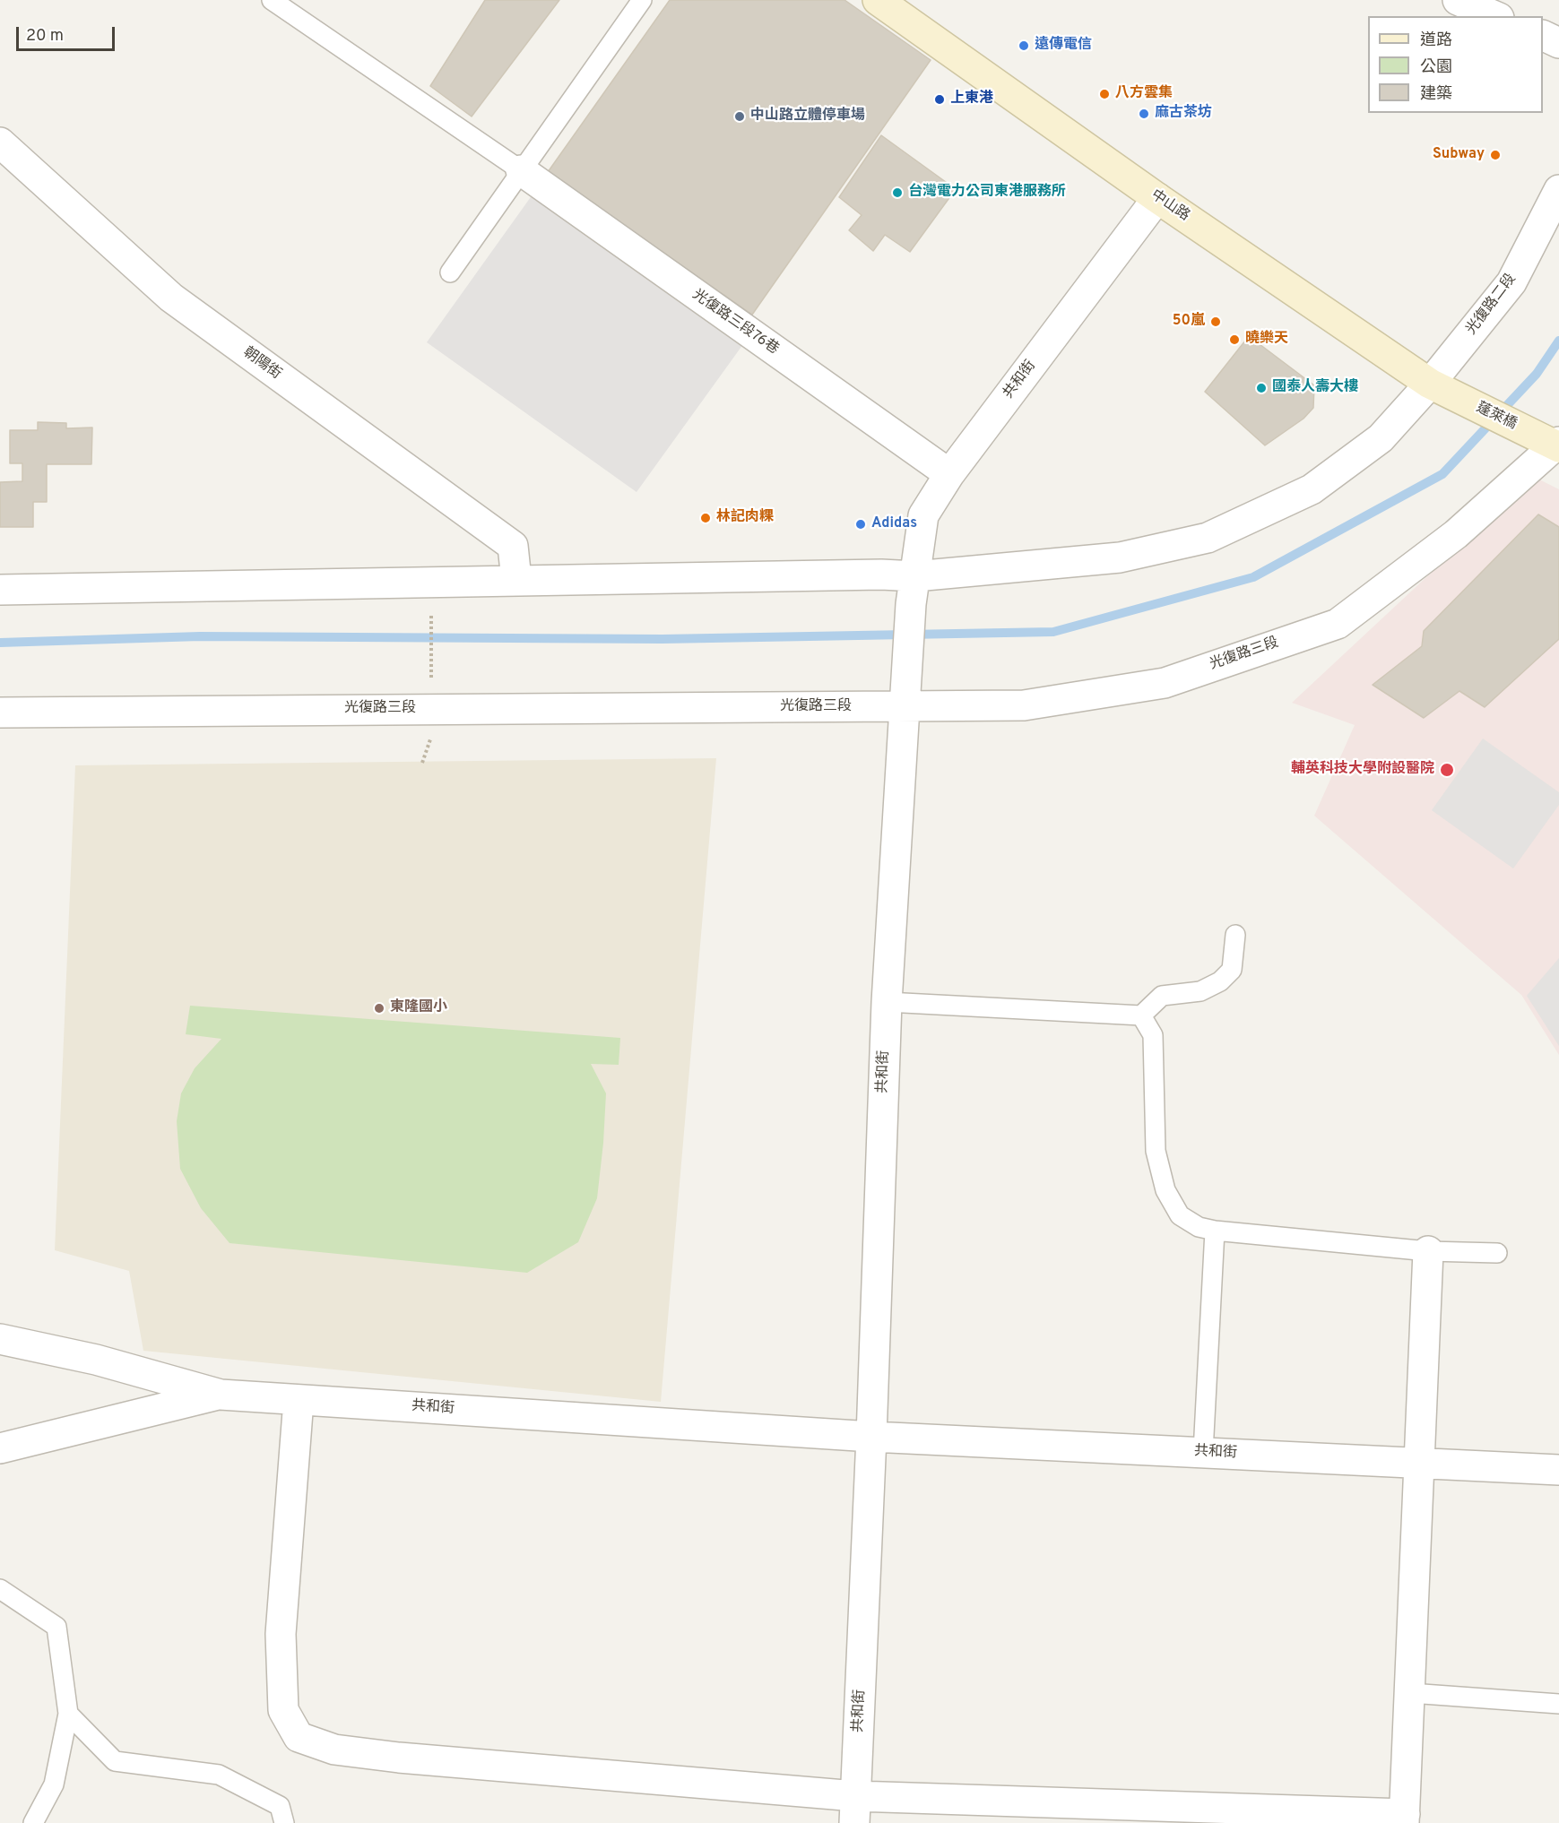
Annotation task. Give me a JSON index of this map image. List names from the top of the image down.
{
  "streets": {
    "main road": ["中山路", "蓬萊橋"],
    "street": [
      "光復路二段",
      "光復路三段76巷",
      "朝陽街",
      "共和街",
      "光復路三段"
    ]
  },
  "crossings": [
    ["中山路", "光復路二段"],
    ["中山路", "共和街"],
    ["中山路", "蓬萊橋"],
    ["光復路三段76巷", "共和街"],
    ["共和街", "光復路三段"],
    ["蓬萊橋", "光復路三段"]
  ],
  "places": [
    "遠傳電信",
    "八方雲集",
    "上東港",
    "麻古茶坊",
    "中山路立體停車場",
    "Subway",
    "台灣電力公司東港服務所",
    "50嵐",
    "曉樂天",
    "國泰人壽大樓",
    "林記肉粿",
    "Adidas",
    "輔英科技大學附設醫院",
    "東隆國小"
  ],
  "legend": ["道路", "公園", "建築"],
  "scale_bar": "20 m"
}
